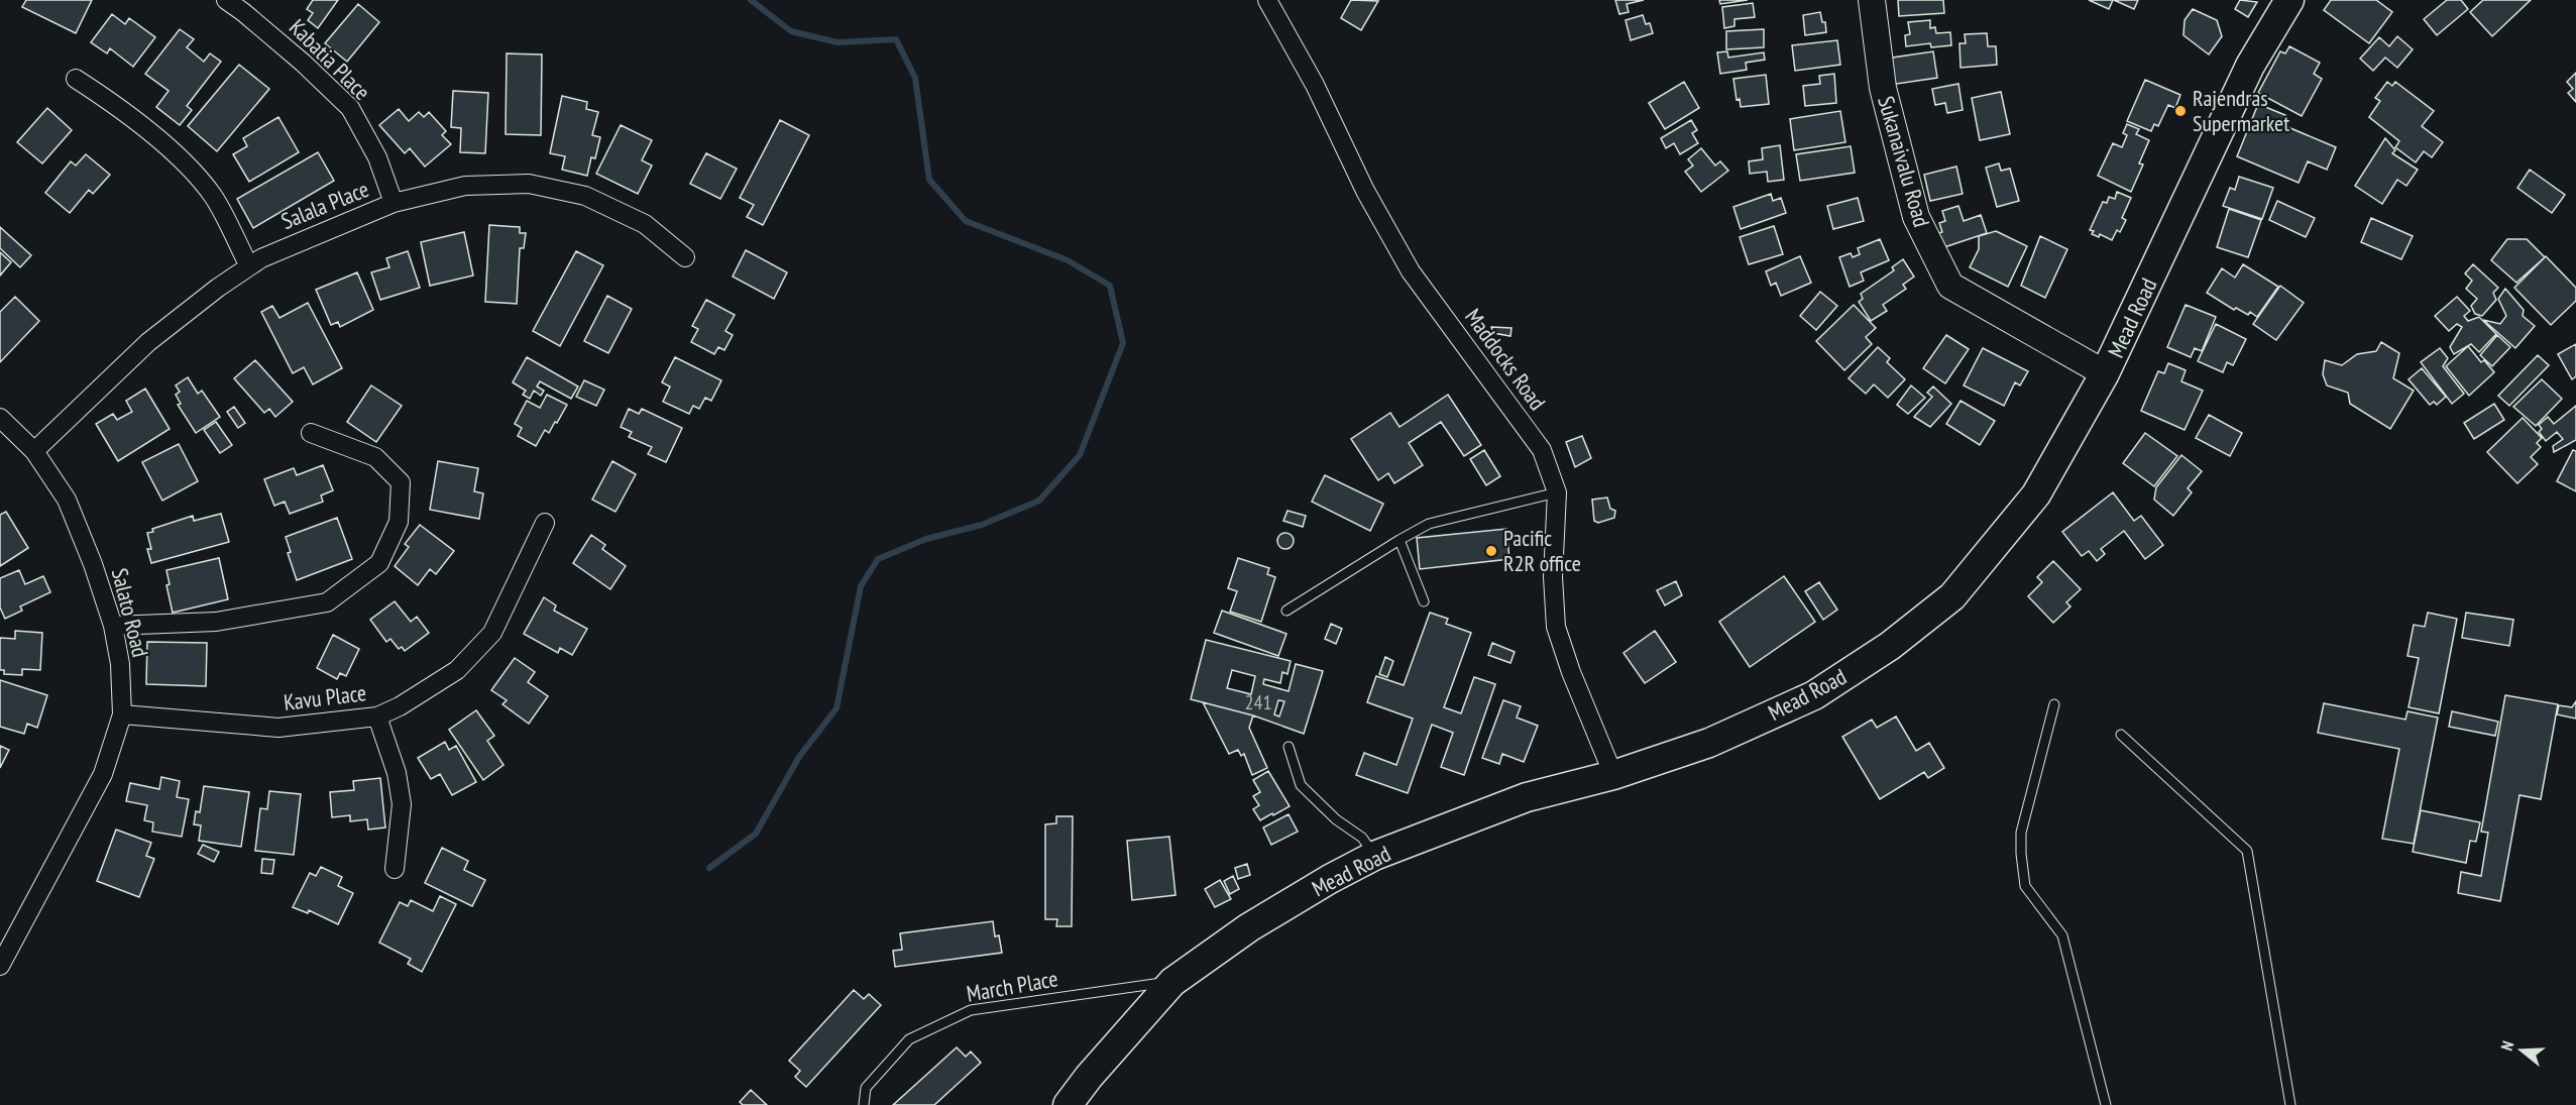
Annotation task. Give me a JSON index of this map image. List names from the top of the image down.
{
  "streets": {
    "main road": ["Sukanaivalu Road", "Mead Road"],
    "street": [
      "Kabatia Place",
      "Salala Place",
      "Maddocks Road",
      "Salato Road",
      "Kavu Place"
    ],
    "lane": ["March Place"]
  },
  "crossings": [
    ["Kabatia Place", "Salala Place"],
    ["Sukanaivalu Road", "Mead Road"],
    ["Salala Place", "Salato Road"],
    ["Mead Road", "Maddocks Road"],
    ["Mead Road", "March Place"],
    ["Salato Road", "Kavu Place"]
  ],
  "places": ["Rajendras Supermarket", "Pacific R2R office"],
  "house_numbers": ["241"],
  "north": "left"
}
